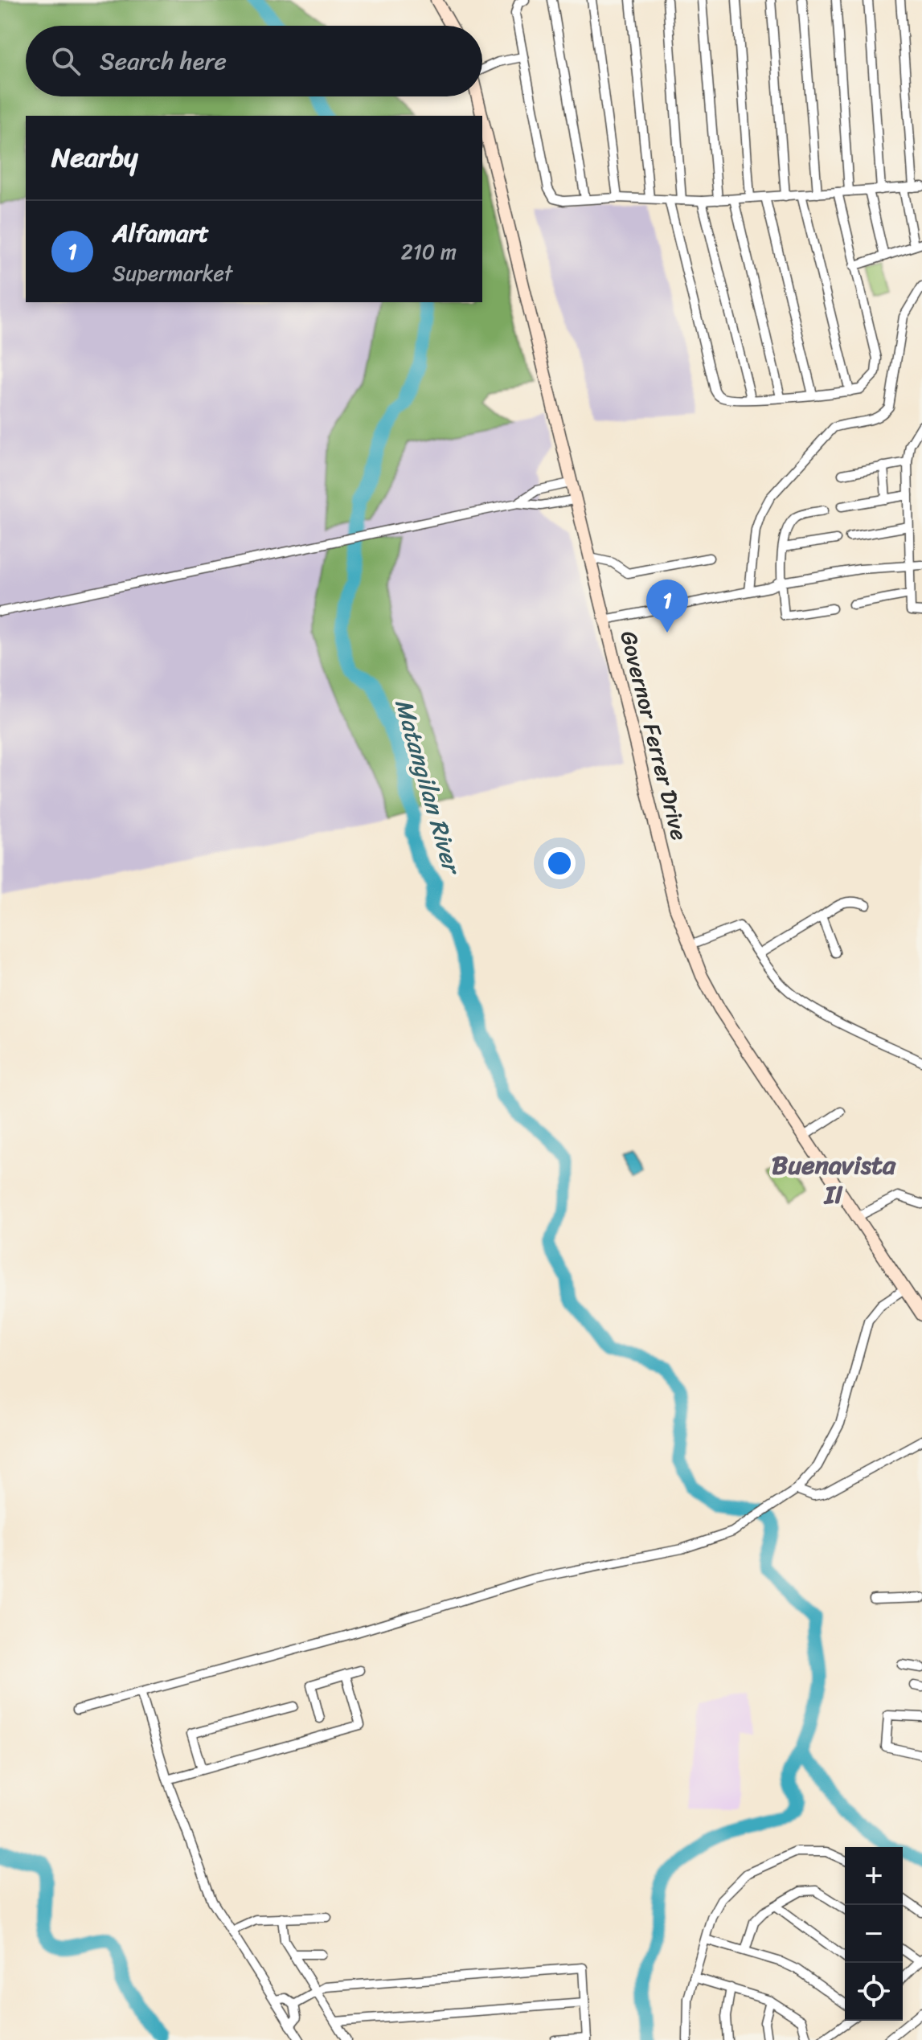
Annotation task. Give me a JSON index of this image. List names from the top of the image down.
{
  "streets": {
    "main road": ["Governor Ferrer Drive"]
  },
  "districts": ["Buenavista II"],
  "water": ["Matangilan River"],
  "page": {
    "search": "Search here",
    "heading": "Nearby",
    "list": [
      {
        "mark": "1",
        "name": "Alfamart",
        "note": "Supermarket",
        "value": "210 m"
      }
    ],
    "pins": "1",
    "map_buttons": ["+", "−"]
  }
}
